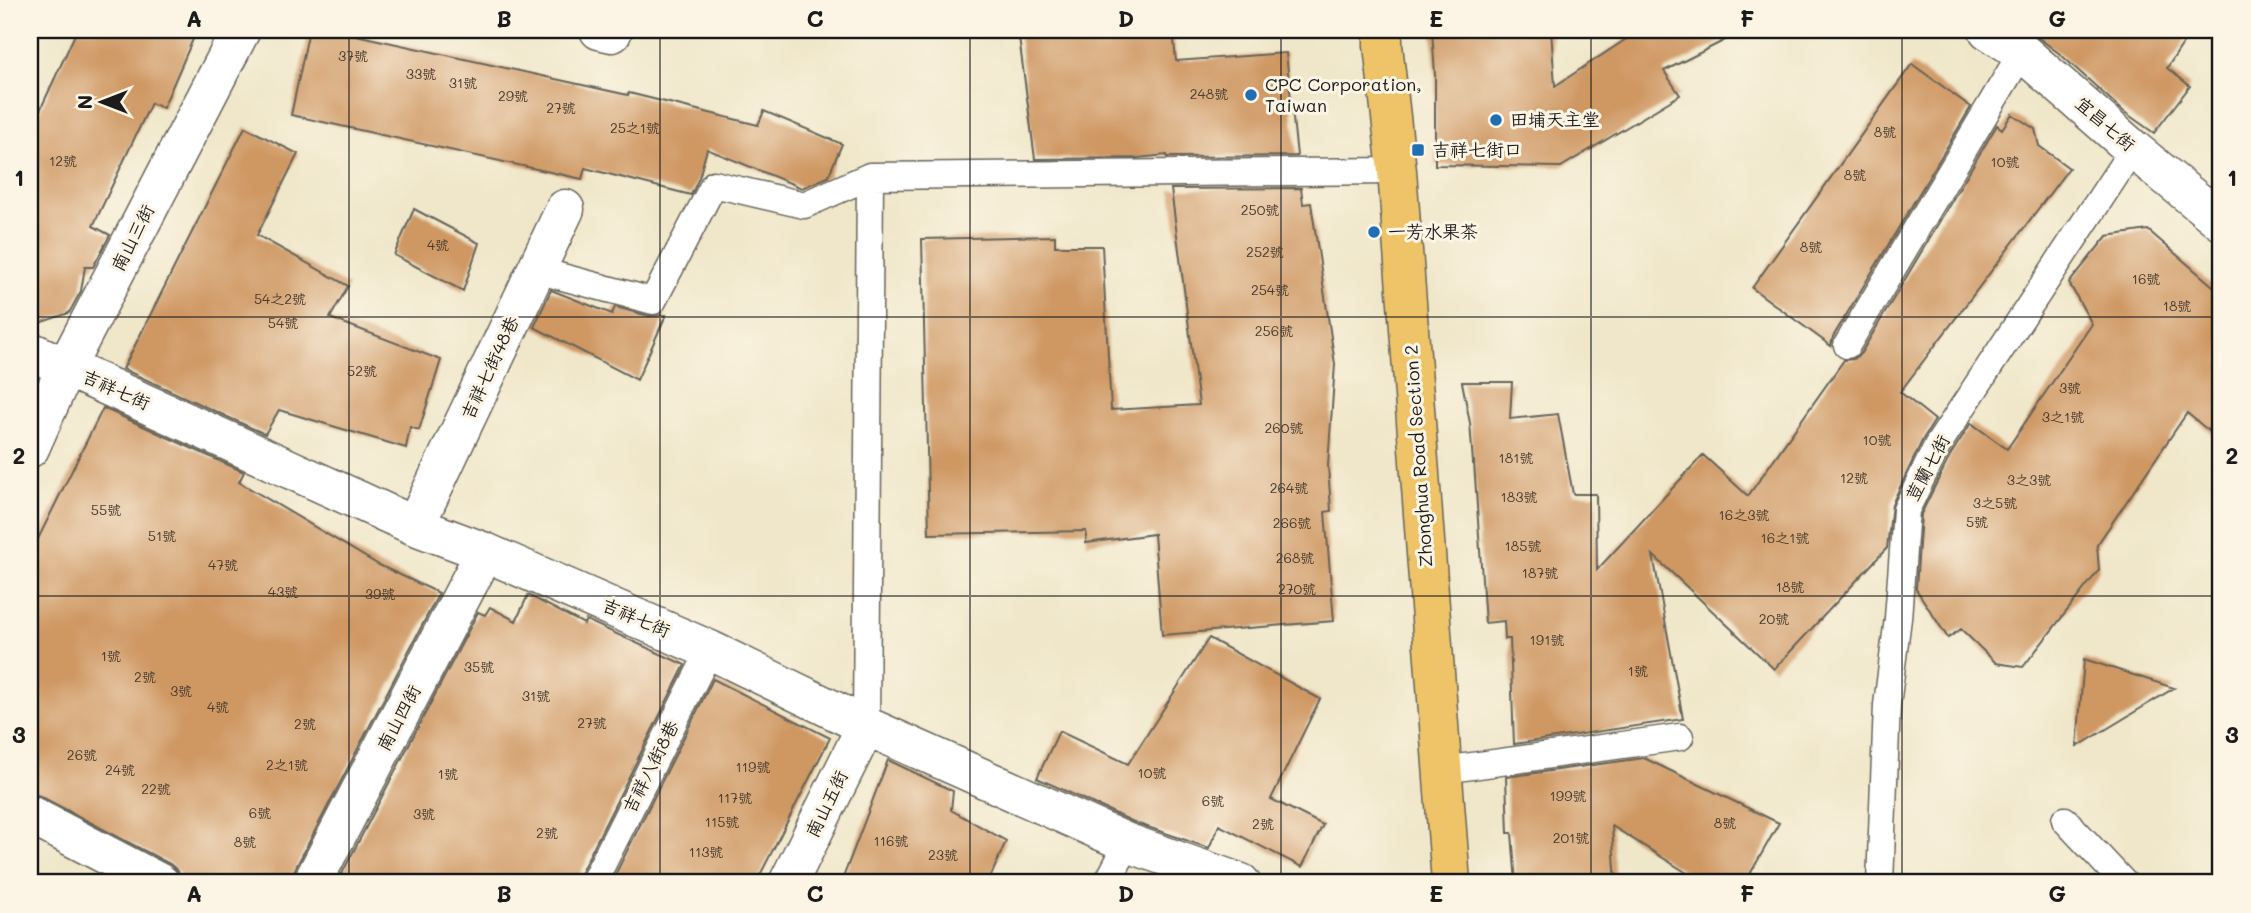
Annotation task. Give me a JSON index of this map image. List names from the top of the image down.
{
  "streets": {
    "main road": ["Zhonghua Road Section 2"],
    "street": [
      "宜昌七街",
      "南山三街",
      "吉祥七街48巷",
      "吉祥七街",
      "南山四街",
      "南山五街"
    ],
    "lane": ["荳蘭七街", "吉祥八街8巷"]
  },
  "crossings": [
    ["宜昌七街", "荳蘭七街"],
    ["南山三街", "吉祥七街"],
    ["吉祥七街48巷", "吉祥七街"],
    ["吉祥七街", "南山四街"],
    ["吉祥七街", "吉祥八街8巷"],
    ["吉祥七街", "南山五街"]
  ],
  "places": {
    "other": ["CPC Corporation, Taiwan", "田埔天主堂", "一芳水果茶"],
    "transit": ["吉祥七街口"]
  },
  "house_numbers": [
    "37號",
    "33號",
    "31號",
    "248號",
    "29號",
    "27號",
    "25之1號",
    "8號",
    "12號",
    "10號",
    "8號",
    "250號",
    "4號",
    "8號",
    "252號",
    "16號",
    "254號",
    "54之2號",
    "18號",
    "54號",
    "256號",
    "52號",
    "3號",
    "3之1號",
    "260號",
    "10號",
    "181號",
    "12號",
    "3之3號",
    "264號",
    "183號",
    "3之5號",
    "55號",
    "16之3號",
    "5號",
    "266號",
    "51號",
    "16之1號",
    "185號",
    "268號",
    "47號",
    "187號",
    "18號",
    "270號",
    "43號",
    "39號",
    "20號",
    "191號",
    "1號",
    "35號",
    "1號",
    "2號",
    "3號",
    "31號",
    "4號",
    "27號",
    "2號",
    "26號",
    "2之1號",
    "119號",
    "24號",
    "10號",
    "1號",
    "22號",
    "199號",
    "117號",
    "6號",
    "6號",
    "3號",
    "115號",
    "8號",
    "2號",
    "2號",
    "201號",
    "116號",
    "8號",
    "113號",
    "23號"
  ],
  "north": "left",
  "grid": {
    "columns": [
      "A",
      "B",
      "C",
      "D",
      "E",
      "F",
      "G"
    ],
    "rows": ["1", "2", "3"]
  }
}
